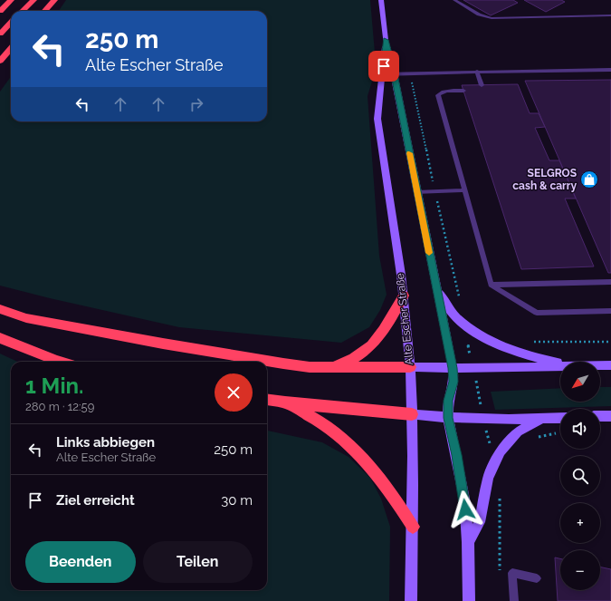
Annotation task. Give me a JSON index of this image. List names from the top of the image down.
{
  "streets": {
    "street": ["Alte Escher Straße"]
  },
  "places": {
    "shop": ["SELGROS cash & carry"]
  },
  "north": "bottom left",
  "page": {
    "turn": ["250 m", "Alte Escher Straße"],
    "map_buttons": ["+", "−"],
    "heading": ["1 Min.", "280 m · 12:59"],
    "list": [
      {
        "name": "Links abbiegen",
        "note": "Alte Escher Straße",
        "value": "250 m"
      },
      {
        "name": "Ziel erreicht",
        "value": "30 m"
      }
    ],
    "buttons": ["Beenden", "Teilen"]
  }
}
